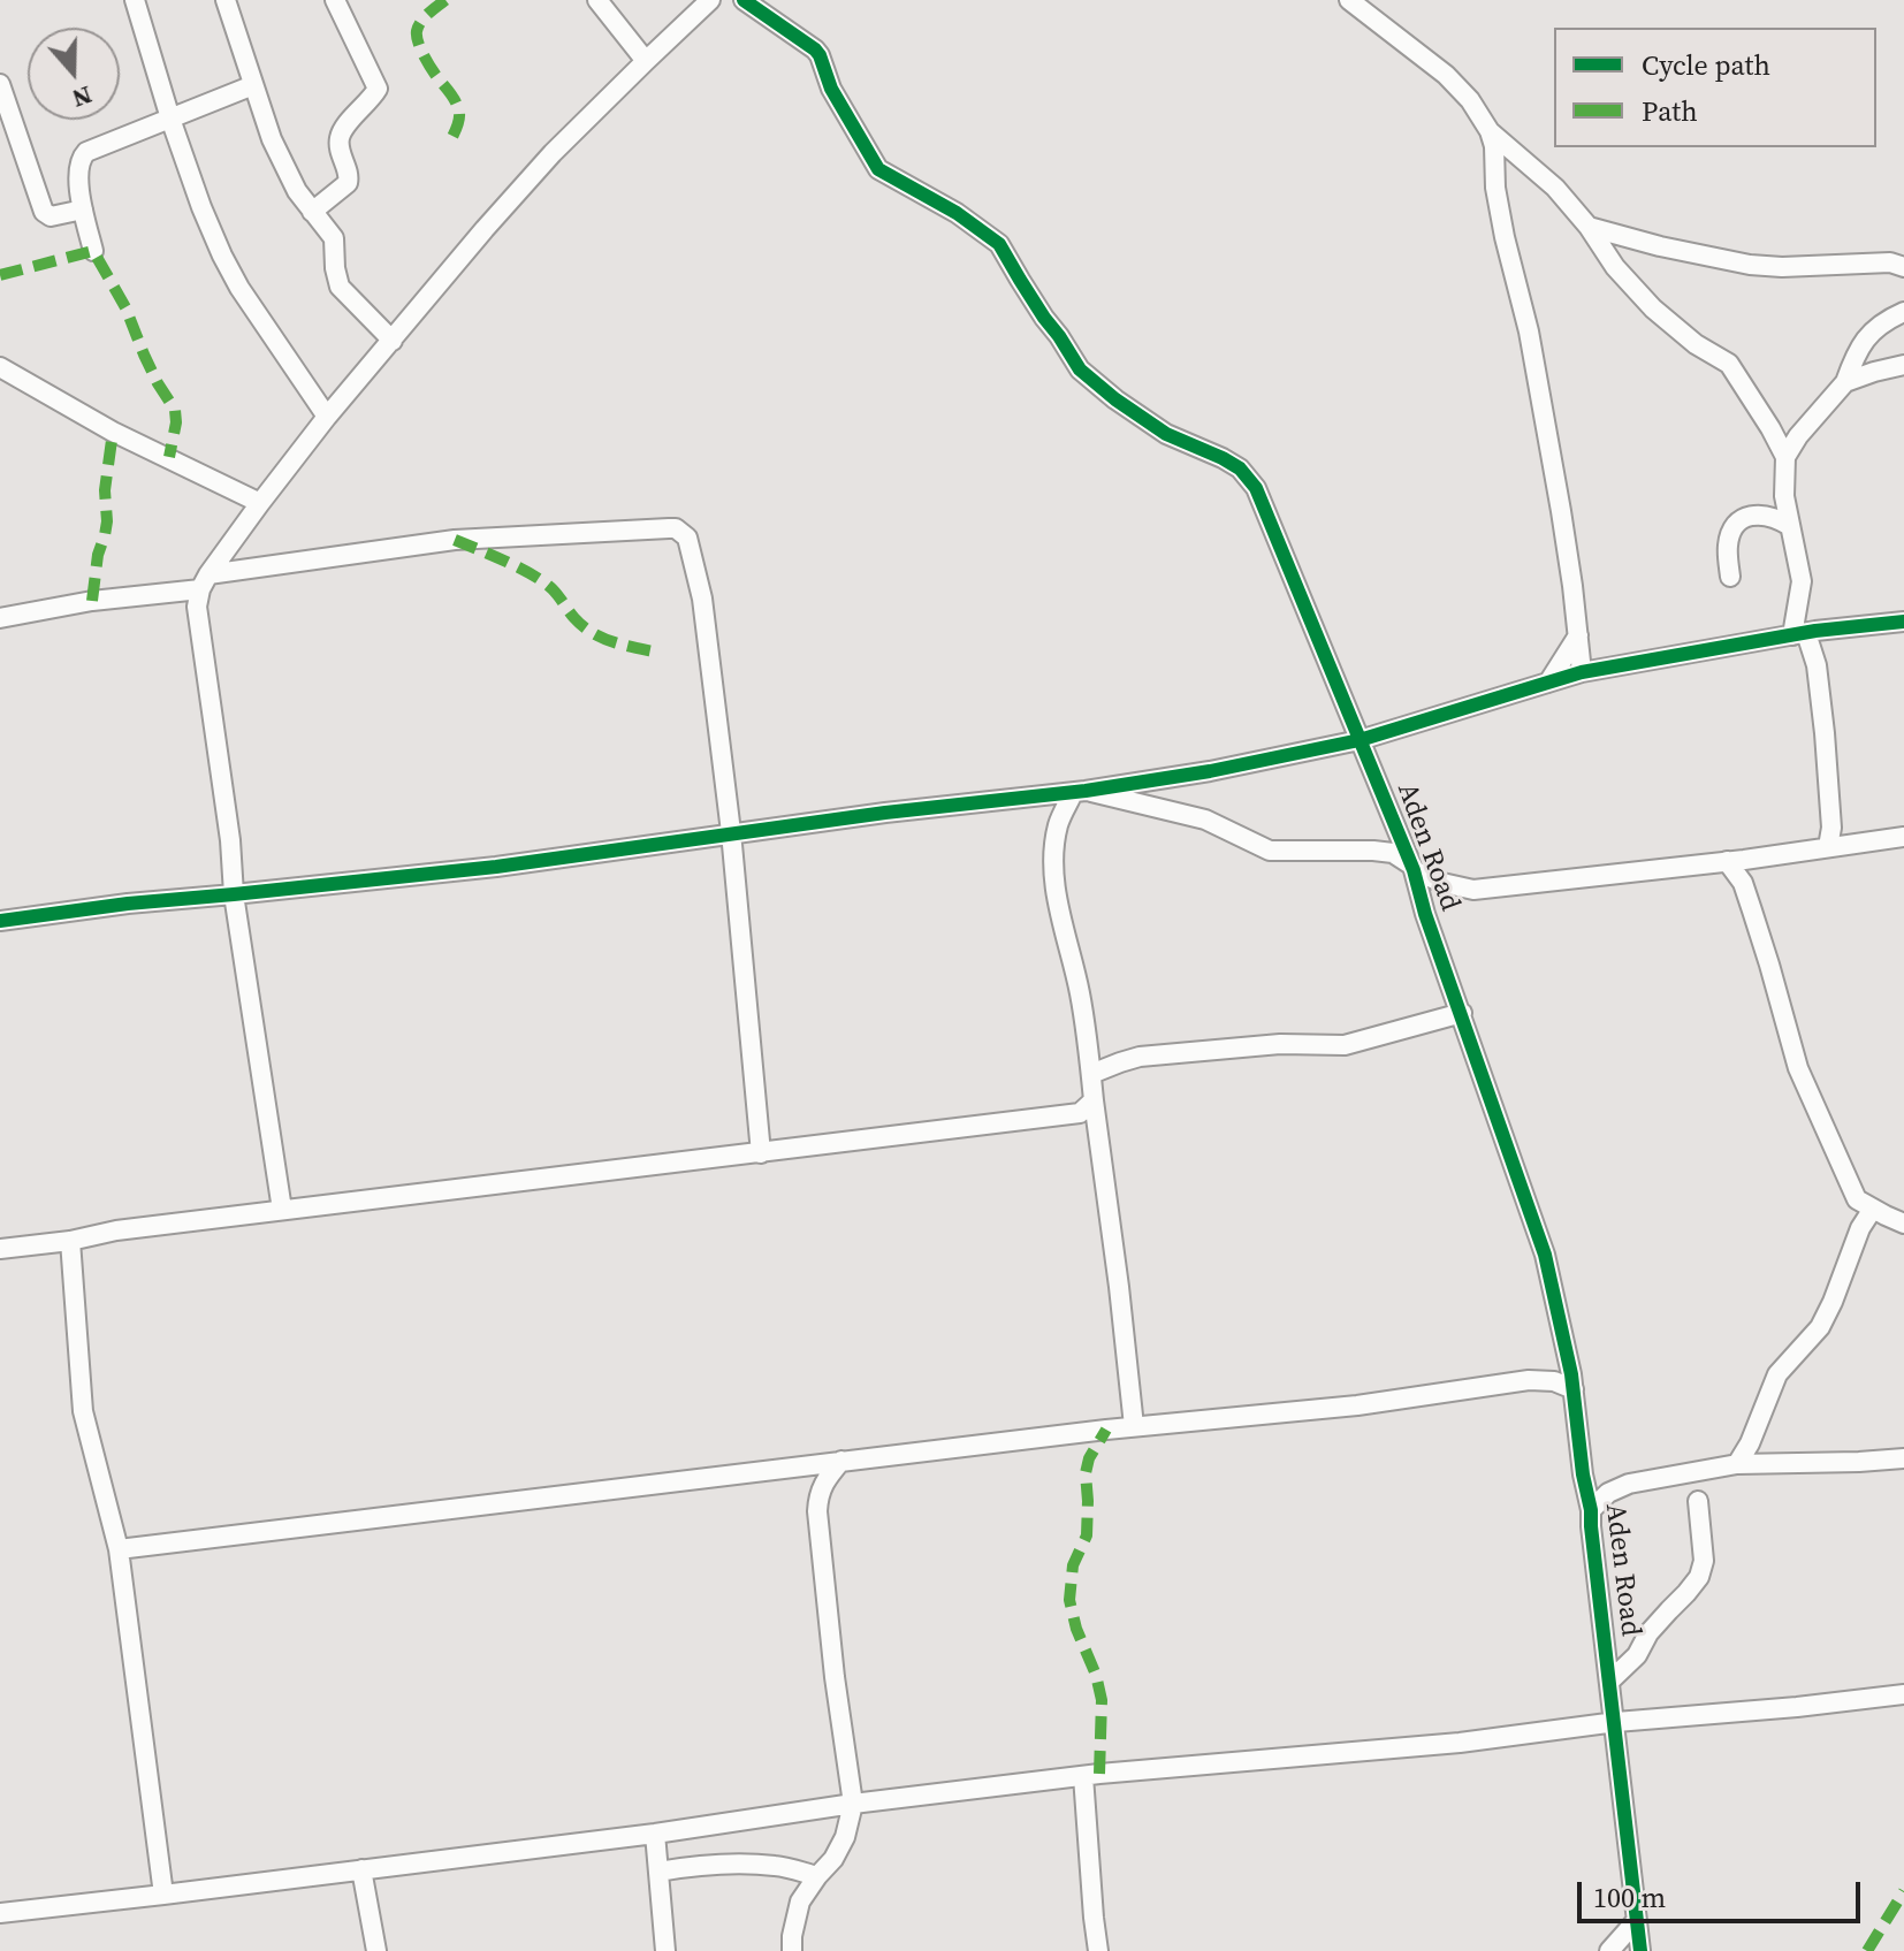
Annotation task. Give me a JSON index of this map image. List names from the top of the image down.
{
  "streets": {
    "street": ["Aden Road"]
  },
  "legend": ["Cycle path", "Path"],
  "scale_bar": "100 m",
  "north": "bottom"
}
